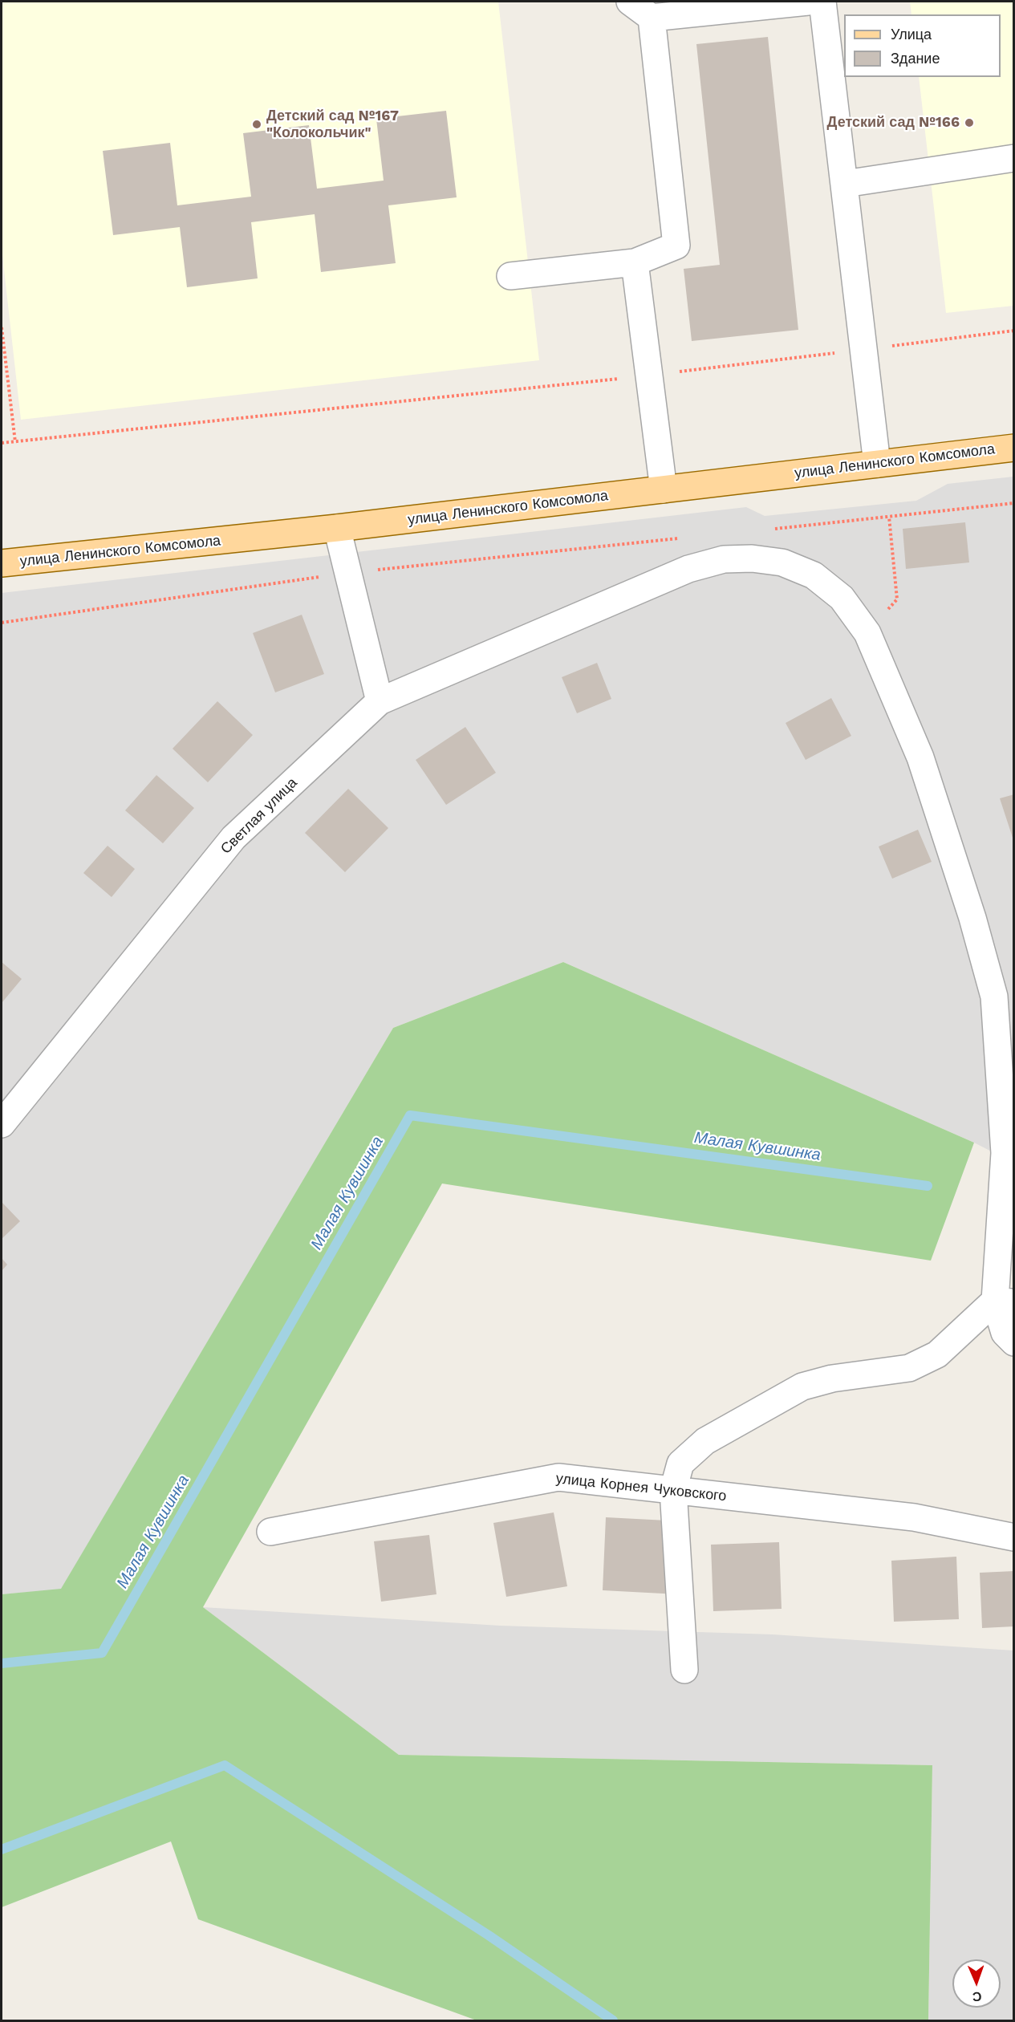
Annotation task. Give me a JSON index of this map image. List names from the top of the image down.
{
  "streets": {
    "main road": ["улица Ленинского Комсомола"],
    "street": ["Светлая улица", "улица Корнея Чуковского"]
  },
  "water": ["Малая Кувшинка"],
  "places": ["Детский сад №166", "Детский сад №167 \"Колокольчик\""],
  "legend": ["Улица", "Здание"],
  "north": "bottom"
}
